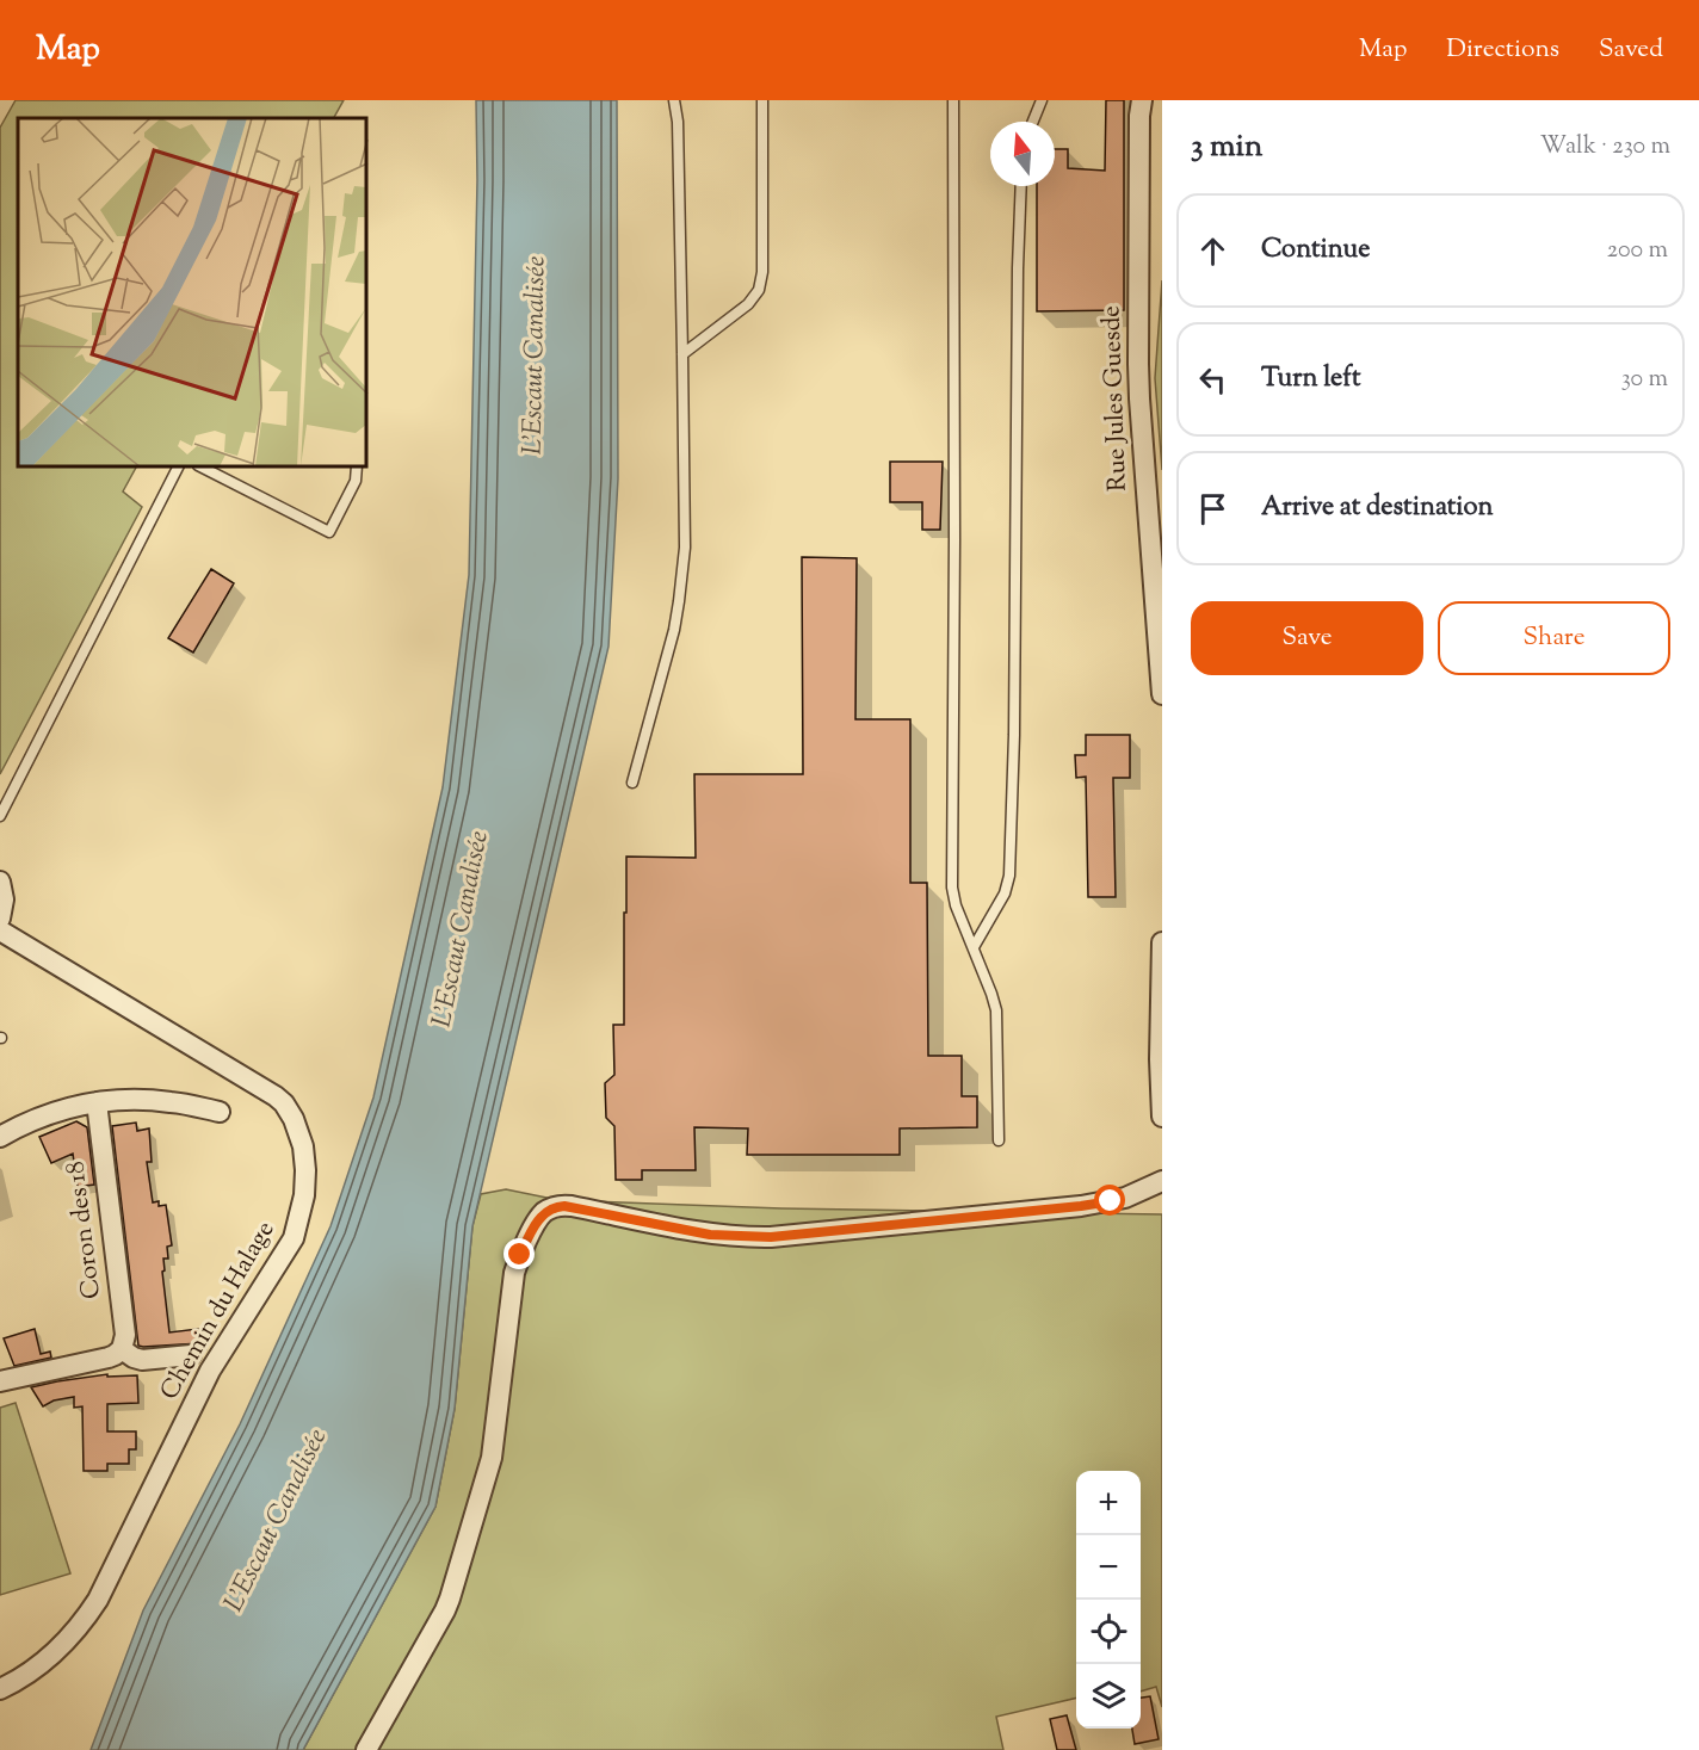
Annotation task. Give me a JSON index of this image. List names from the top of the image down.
{
  "streets": {
    "street": ["Rue Jules Guesde", "Coron des 18", "Chemin du Halage"]
  },
  "water": ["L'Escaut Canalisée"],
  "north": "top",
  "page": {
    "header": "Map",
    "nav": ["Map", "Directions", "Saved"],
    "heading": ["3 min", "Walk · 230 m"],
    "list": [
      ["Continue", "200 m"],
      ["Turn left", "30 m"],
      "Arrive at destination"
    ],
    "buttons": ["Save", "Share"],
    "map_buttons": ["+", "−"]
  }
}
